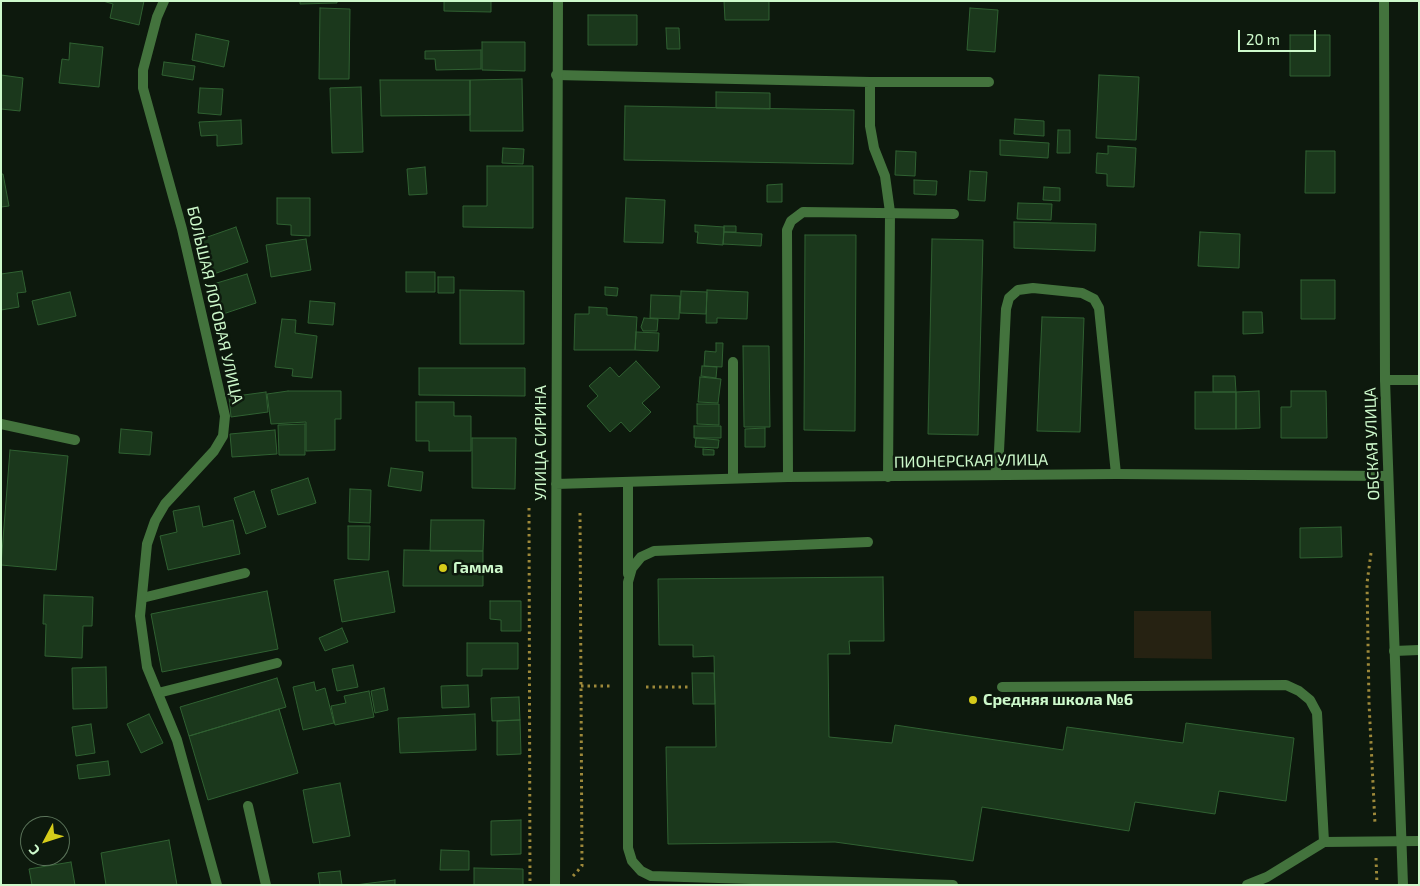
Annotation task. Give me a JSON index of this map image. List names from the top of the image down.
{
  "streets": {
    "street": [
      "БОЛЬШАЯ ЛОГОВАЯ УЛИЦА",
      "УЛИЦА СИРИНА",
      "ОБСКАЯ УЛИЦА",
      "ПИОНЕРСКАЯ УЛИЦА"
    ]
  },
  "crossings": [
    ["УЛИЦА СИРИНА", "ПИОНЕРСКАЯ УЛИЦА"],
    ["ОБСКАЯ УЛИЦА", "ПИОНЕРСКАЯ УЛИЦА"]
  ],
  "places": ["Гамма", "Средняя школа №6"],
  "scale_bar": "20 m",
  "north": "bottom left"
}
